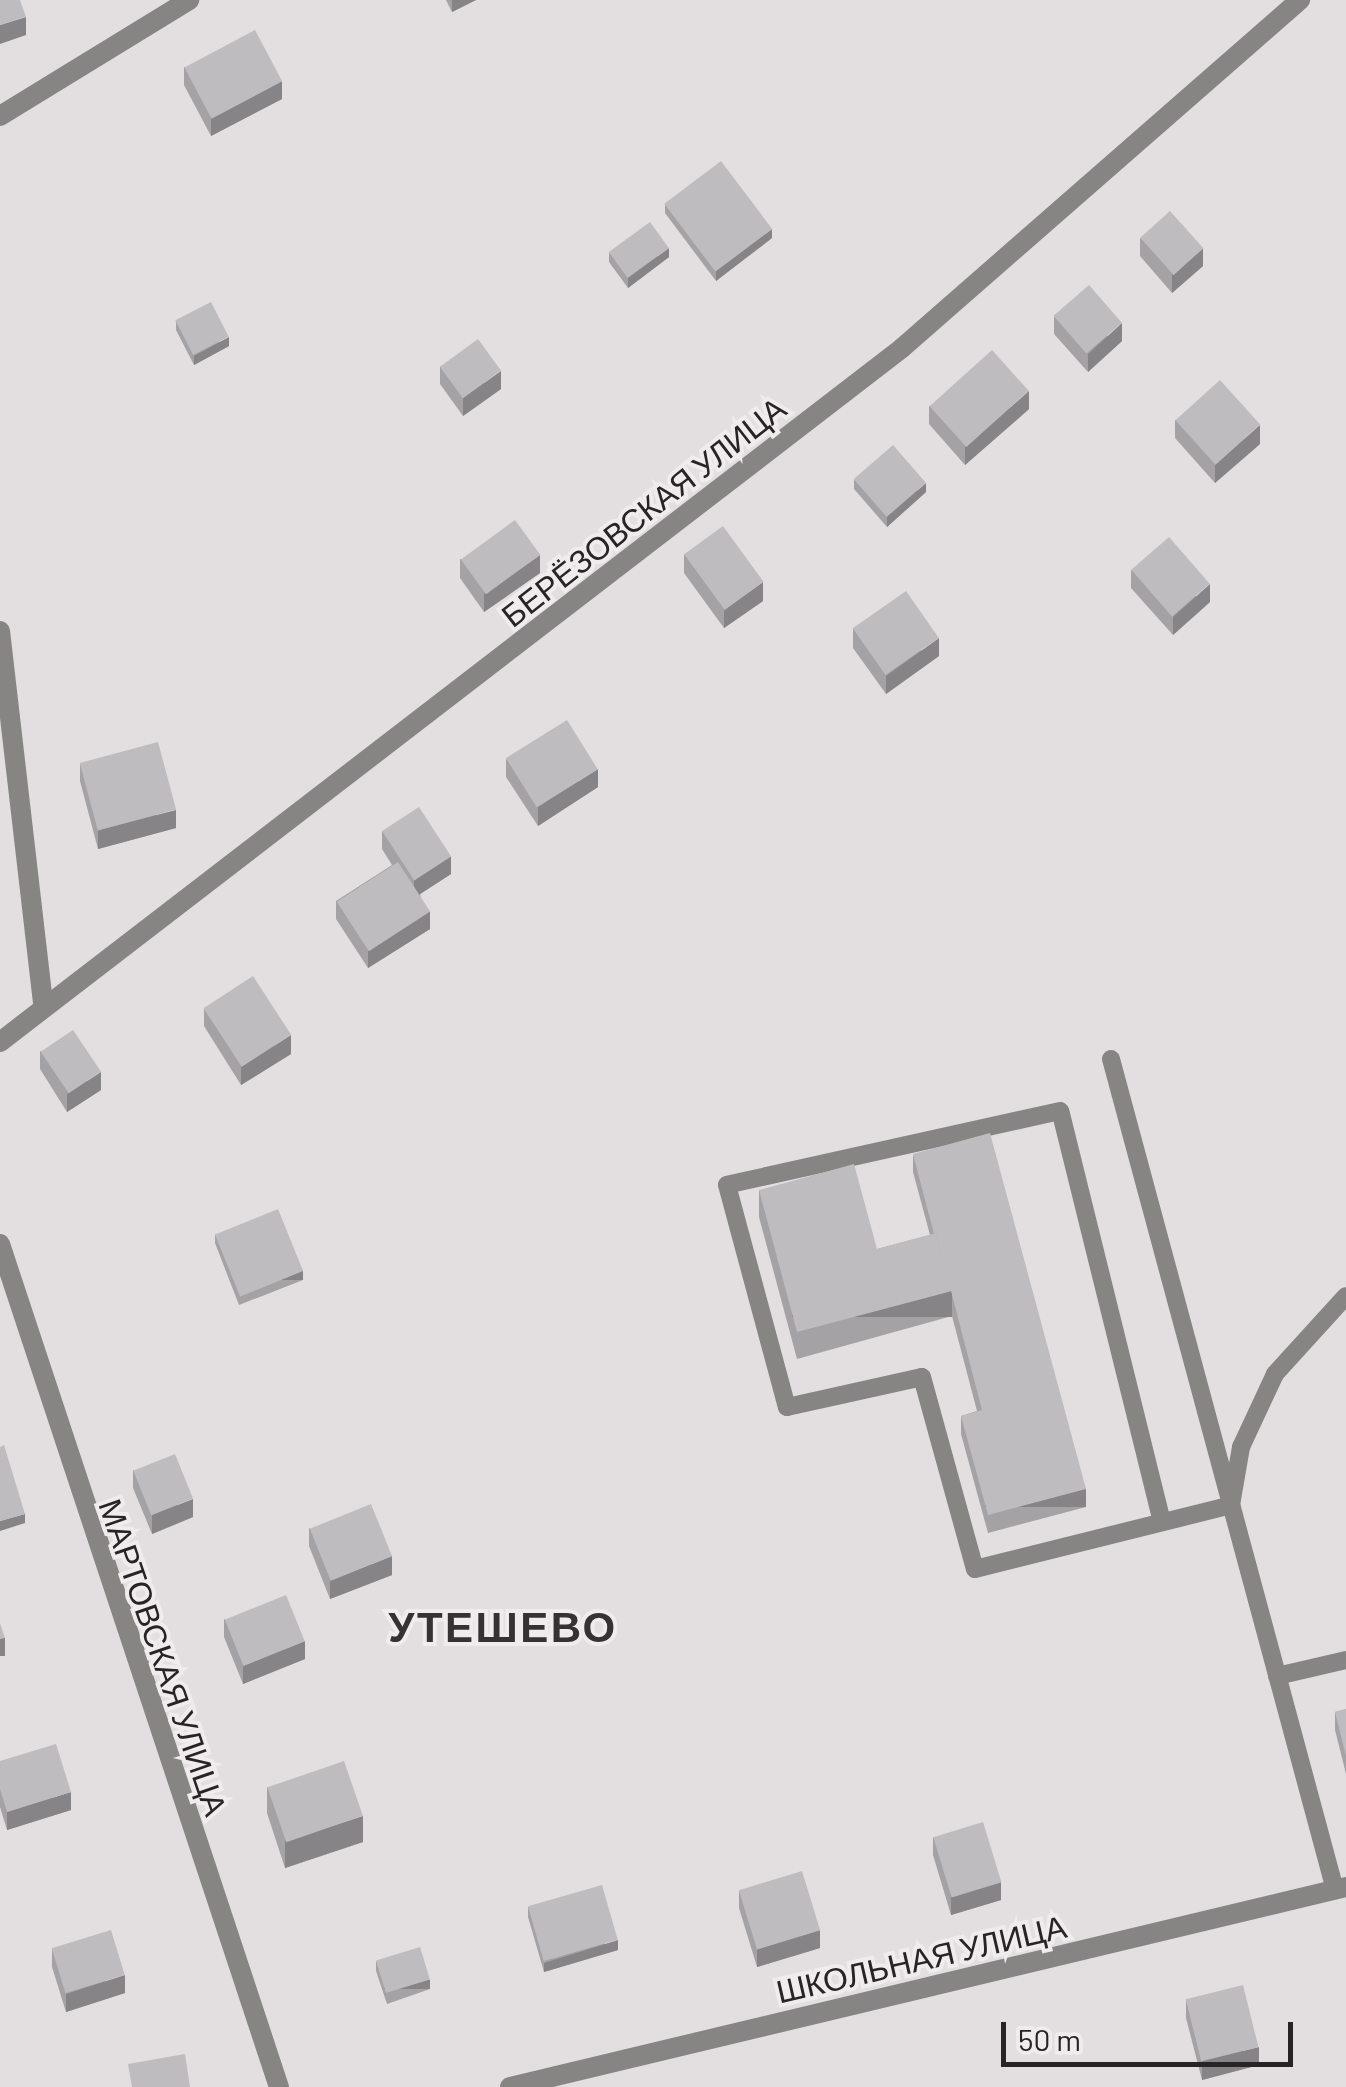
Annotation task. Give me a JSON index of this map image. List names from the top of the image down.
{
  "streets": {
    "street": ["БЕРЁЗОВСКАЯ УЛИЦА", "МАРТОВСКАЯ УЛИЦА", "ШКОЛЬНАЯ УЛИЦА"]
  },
  "districts": ["УТЕШЕВО"],
  "scale_bar": "50 m"
}
